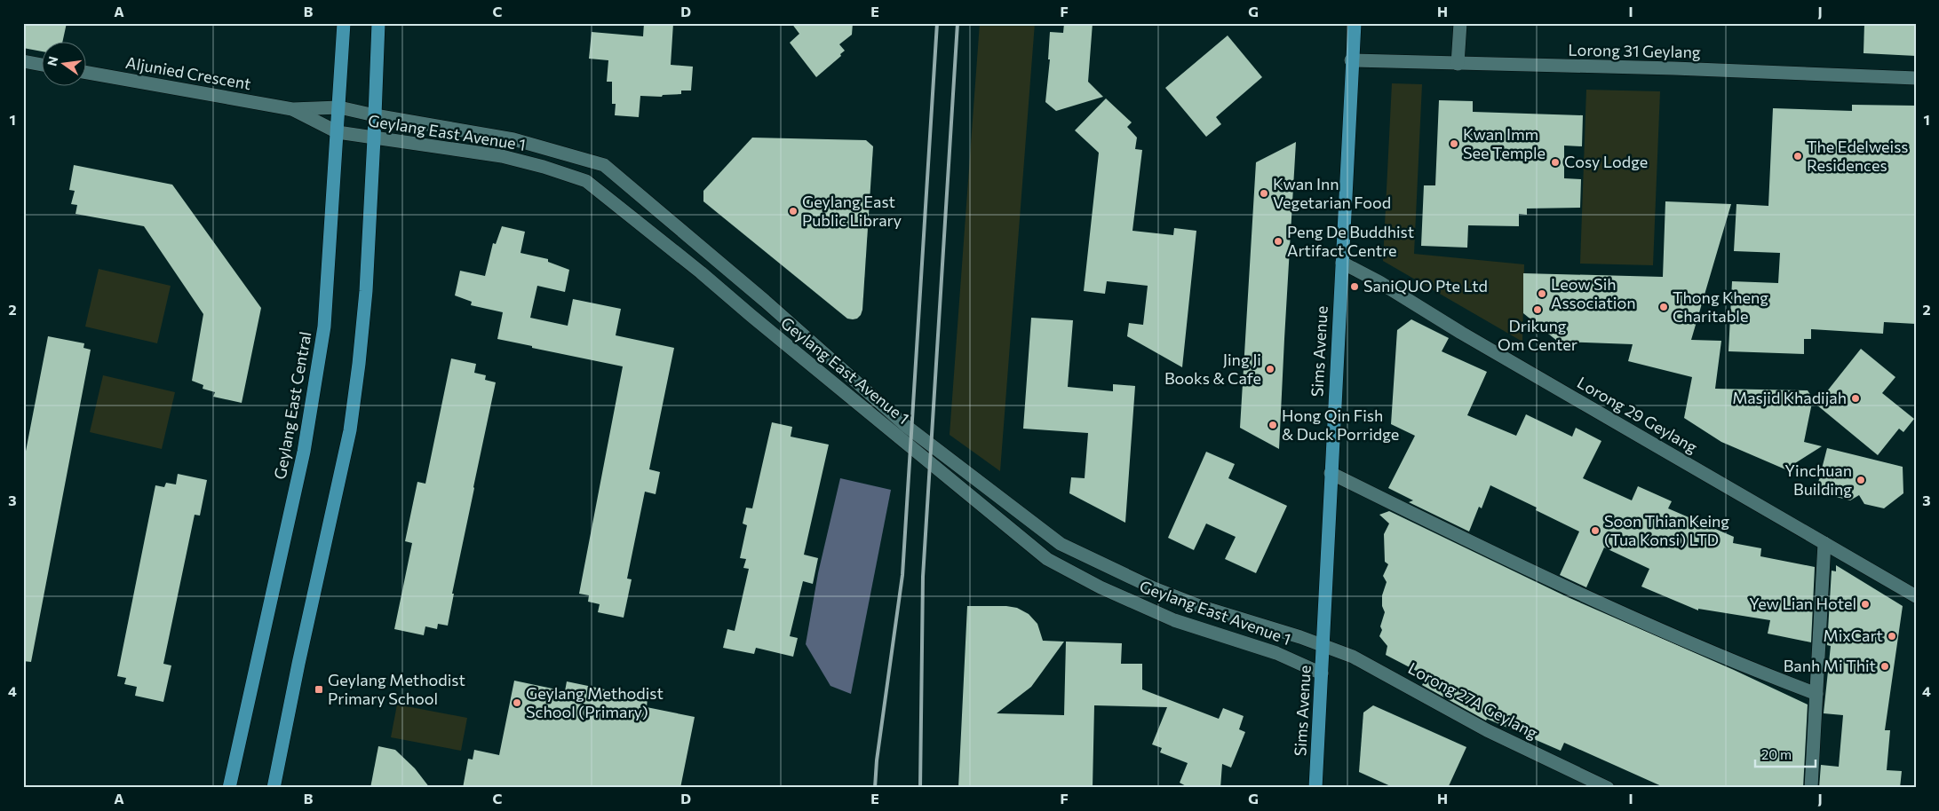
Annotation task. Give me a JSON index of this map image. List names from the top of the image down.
{
  "streets": {
    "main road": ["Sims Avenue", "Geylang East Central"],
    "street": [
      "Lorong 31 Geylang",
      "Aljunied Crescent",
      "Geylang East Avenue 1",
      "Lorong 29 Geylang",
      "Lorong 27A Geylang"
    ]
  },
  "crossings": [
    ["Lorong 31 Geylang", "Sims Avenue"],
    ["Aljunied Crescent", "Geylang East Avenue 1"],
    ["Aljunied Crescent", "Geylang East Central"],
    ["Geylang East Avenue 1", "Sims Avenue"],
    ["Geylang East Avenue 1", "Geylang East Central"],
    ["Geylang East Avenue 1", "Lorong 27A Geylang"],
    ["Sims Avenue", "Lorong 29 Geylang"],
    ["Sims Avenue", "Lorong 27A Geylang"]
  ],
  "places": {
    "other": [
      "Kwan Imm See Temple",
      "The Edelweiss Residences",
      "Cosy Lodge",
      "Kwan Inn Vegetarian Food",
      "Geylang East Public Library",
      "Peng De Buddhist Artifact Centre",
      "SaniQUO Pte Ltd",
      "Leow Sih Association",
      "Thong Kheng Charitable",
      "Drikung Om Center",
      "Jing Ji Books & Cafe",
      "Masjid Khadijah",
      "Hong Qin Fish & Duck Porridge",
      "Yinchuan Building",
      "Soon Thian Keing (Tua Konsi) LTD",
      "Yew Lian Hotel",
      "MixCart",
      "Banh Mi Thit",
      "Geylang Methodist School (Primary)"
    ],
    "transit": ["Geylang Methodist Primary School"]
  },
  "scale_bar": "20 m",
  "north": "left",
  "grid": {
    "columns": [
      "A",
      "B",
      "C",
      "D",
      "E",
      "F",
      "G",
      "H",
      "I",
      "J"
    ],
    "rows": [
      "1",
      "2",
      "3",
      "4"
    ]
  }
}
